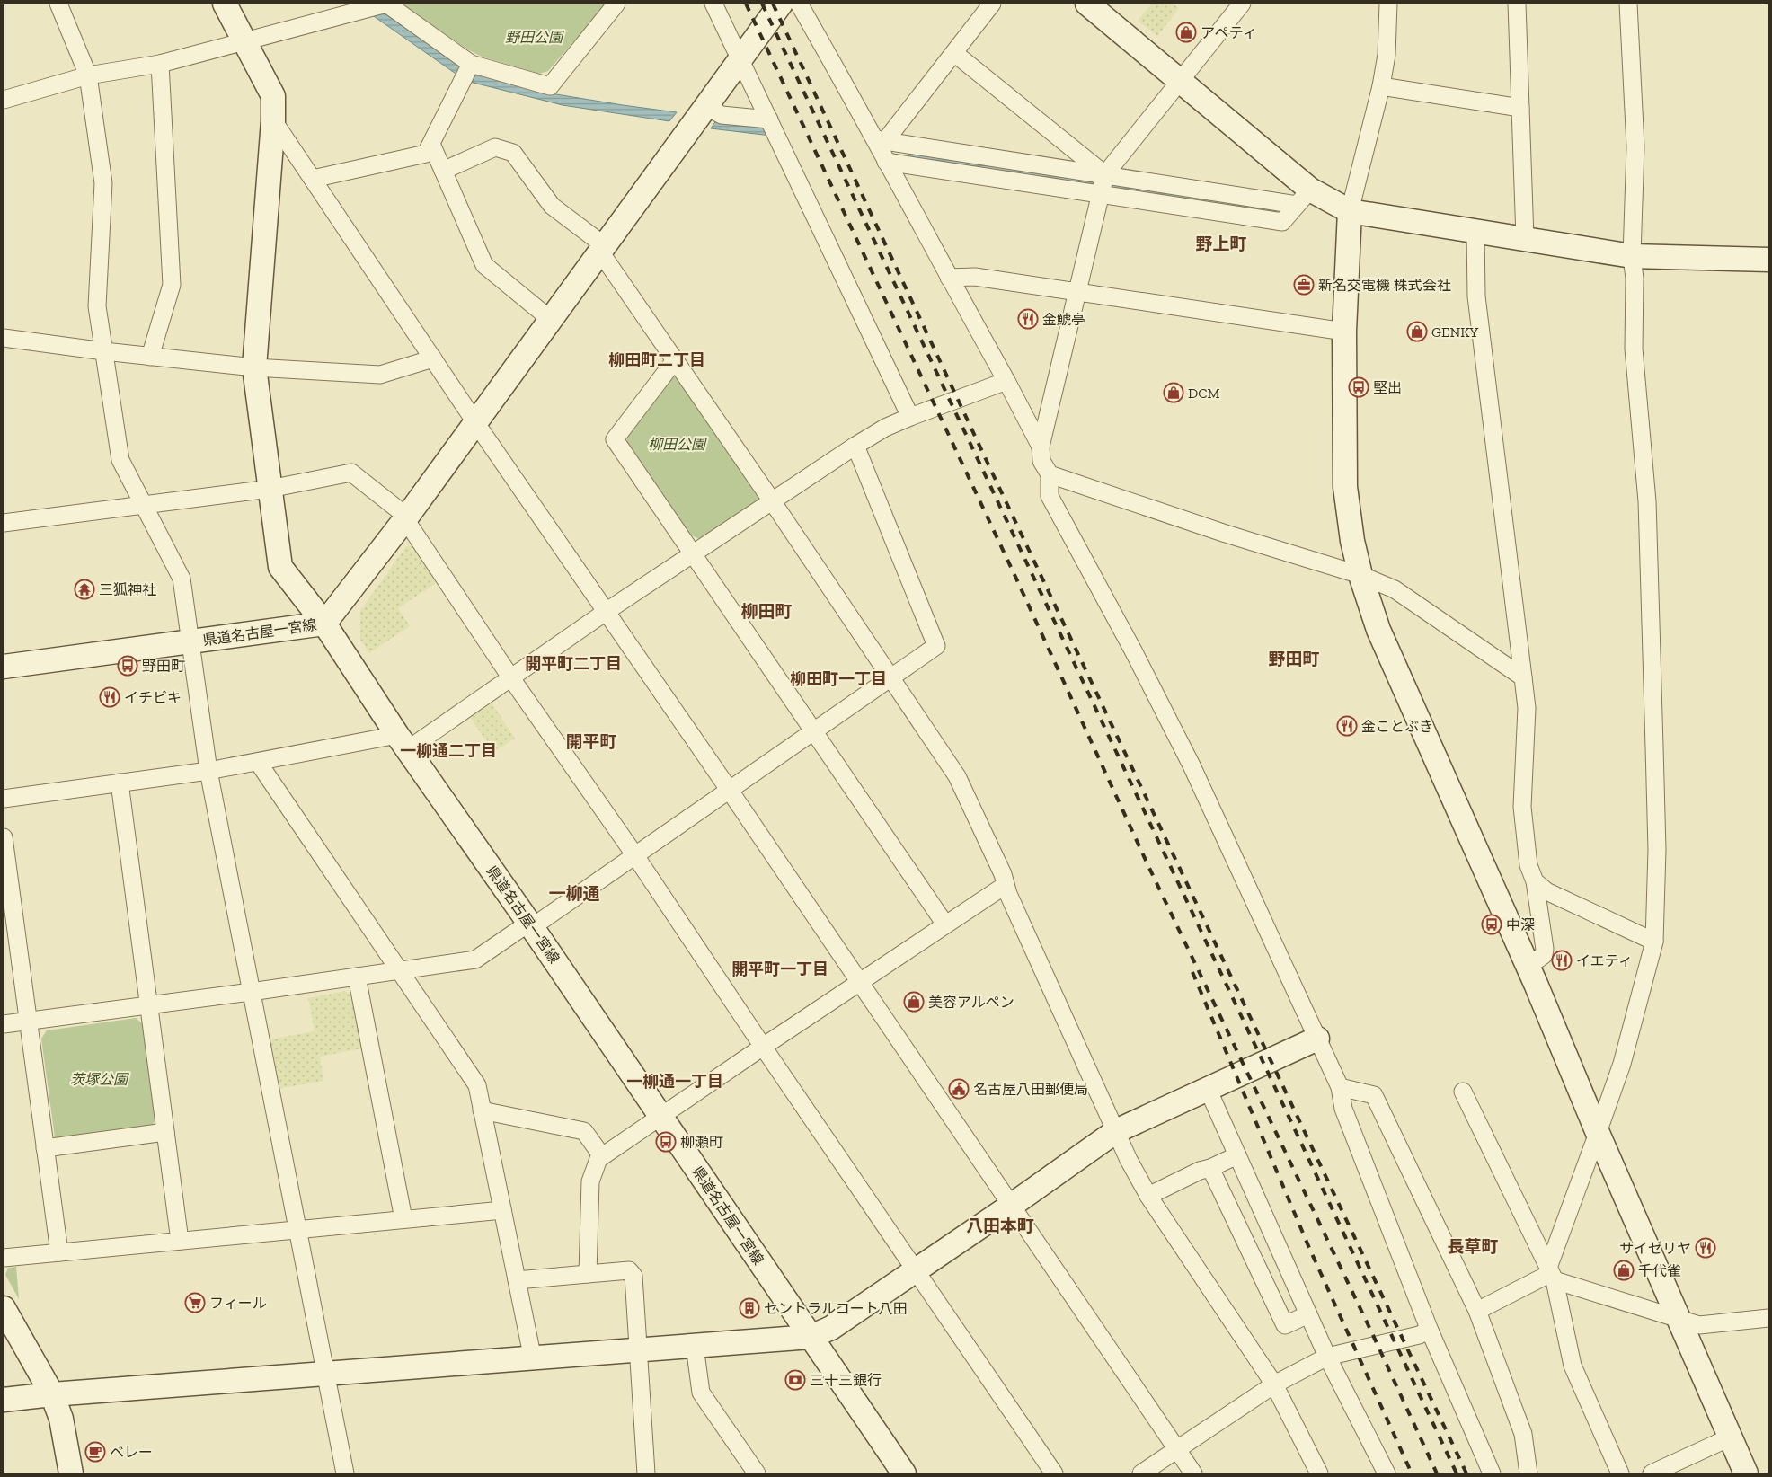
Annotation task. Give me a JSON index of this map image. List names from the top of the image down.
{
  "streets": {
    "street": ["県道名古屋一宮線"]
  },
  "districts": [
    "野上町",
    "柳田町二丁目",
    "柳田町",
    "野田町",
    "開平町二丁目",
    "柳田町一丁目",
    "開平町",
    "一柳通二丁目",
    "一柳通",
    "開平町一丁目",
    "一柳通一丁目",
    "八田本町",
    "長草町"
  ],
  "parks": ["野田公園", "柳田公園", "茨塚公園"],
  "places": {
    "shop": [
      "アペティ",
      "GENKY",
      "DCM",
      "美容アルペン",
      "千代雀"
    ],
    "office": ["新名交電機 株式会社"],
    "restaurant": [
      "金鯱亭",
      "イチビキ",
      "金ことぶき",
      "イエティ",
      "サイゼリヤ"
    ],
    "bus stop": [
      "堅出",
      "野田町",
      "中深",
      "柳瀬町"
    ],
    "temple": ["三狐神社"],
    "public building": ["名古屋八田郵便局"],
    "supermarket": ["フィール"],
    "building": ["セントラルコート八田"],
    "bank": ["三十三銀行"],
    "cafe": ["ベレー"]
  }
}
